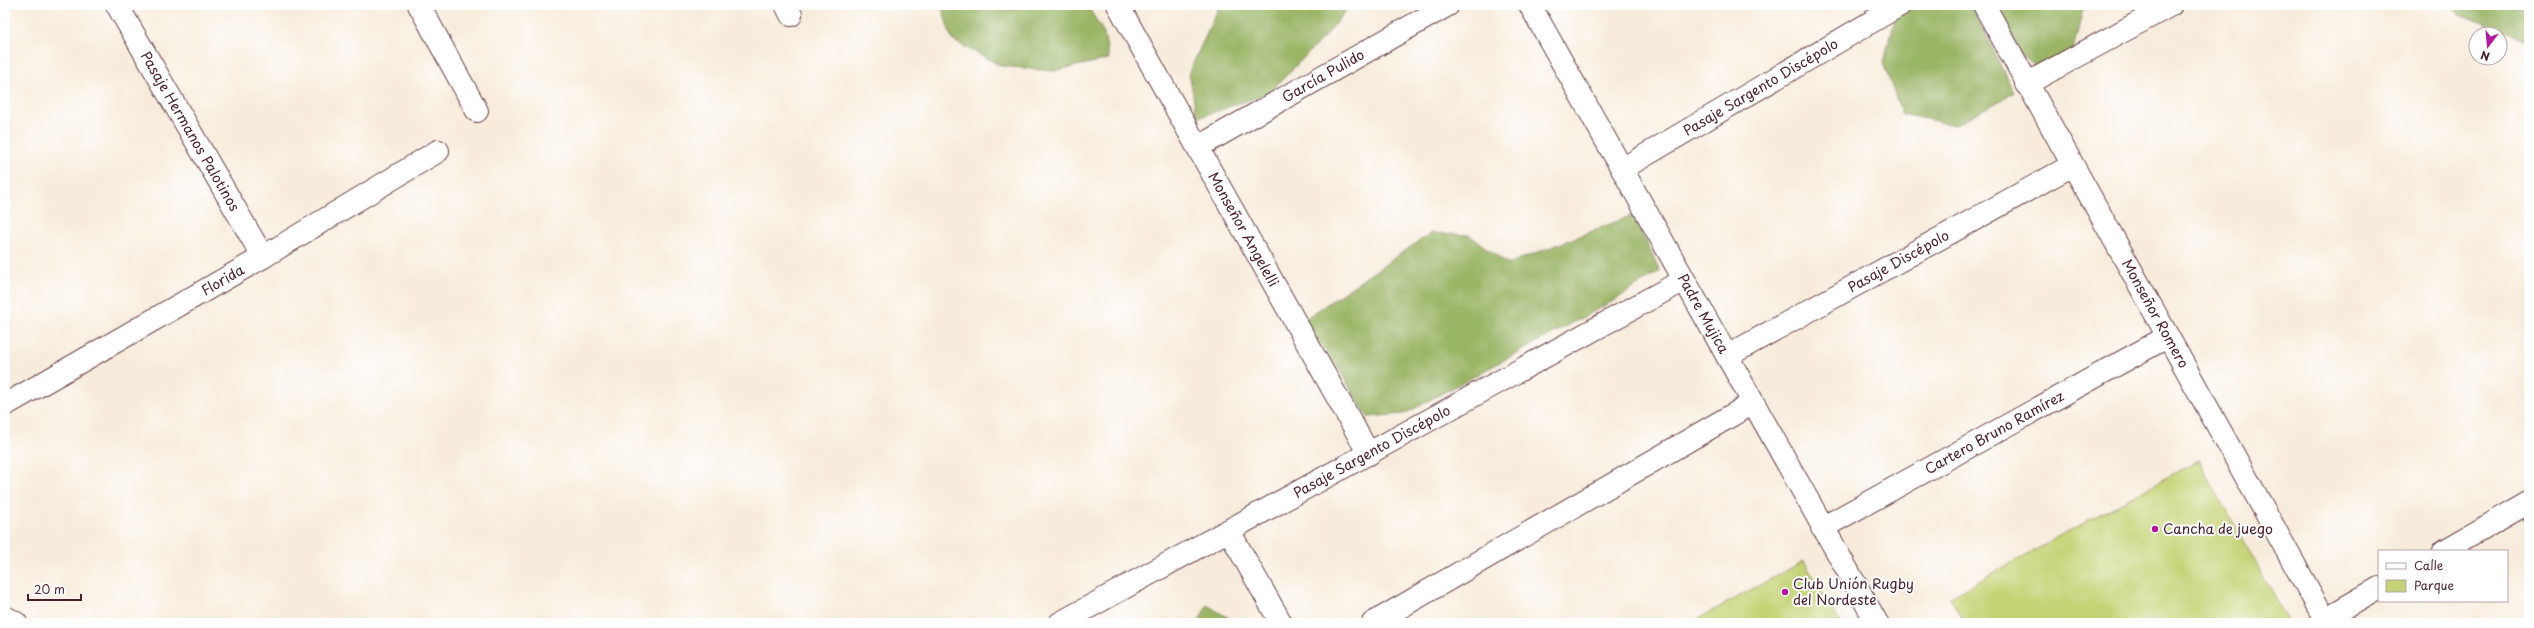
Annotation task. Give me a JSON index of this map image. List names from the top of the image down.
{
  "streets": {
    "street": [
      "García Pulido",
      "Pasaje Sargento Discépolo",
      "Pasaje Hermanos Palotinos",
      "Monseñor Angelelli",
      "Pasaje Discépolo",
      "Florida",
      "Padre Mujica",
      "Monseñor Romero",
      "Cartero Bruno Ramírez"
    ]
  },
  "crossings": [
    ["García Pulido", "Monseñor Angelelli"],
    ["Pasaje Sargento Discépolo", "Monseñor Angelelli"],
    ["Pasaje Sargento Discépolo", "Padre Mujica"],
    ["Pasaje Hermanos Palotinos", "Florida"],
    ["Pasaje Discépolo", "Padre Mujica"],
    ["Pasaje Discépolo", "Monseñor Romero"],
    ["Padre Mujica", "Cartero Bruno Ramírez"],
    ["Monseñor Romero", "Cartero Bruno Ramírez"]
  ],
  "places": ["Cancha de juego", "Club Unión Rugby del Nordeste"],
  "legend": ["Calle", "Parque"],
  "scale_bar": "20 m",
  "north": "bottom"
}
